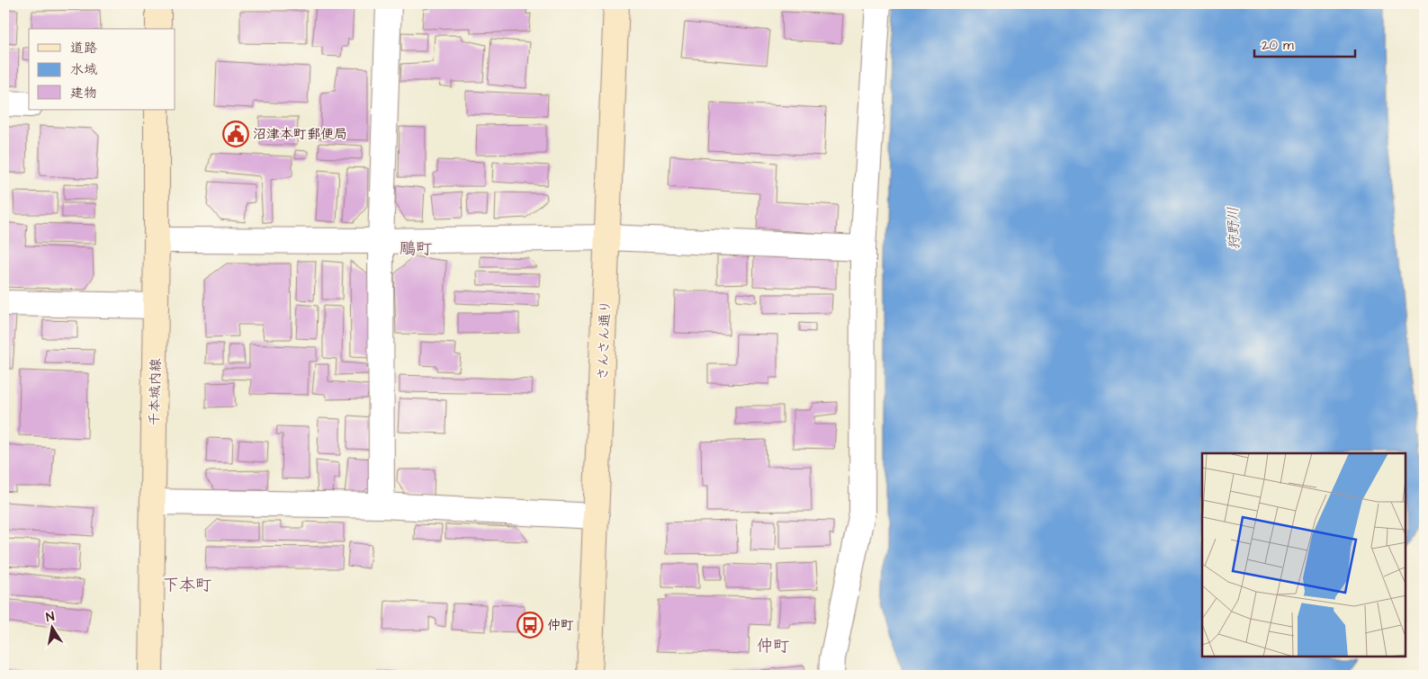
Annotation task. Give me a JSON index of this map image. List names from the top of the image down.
{
  "streets": {
    "main road": ["さんさん通り", "千本城内線"]
  },
  "districts": ["鵰町", "下本町", "仲町"],
  "water": ["狩野川"],
  "places": {
    "public building": ["沼津本町郵便局"],
    "bus stop": ["仲町"]
  },
  "legend": ["道路", "水域", "建物"],
  "scale_bar": "20 m",
  "north": "top"
}
